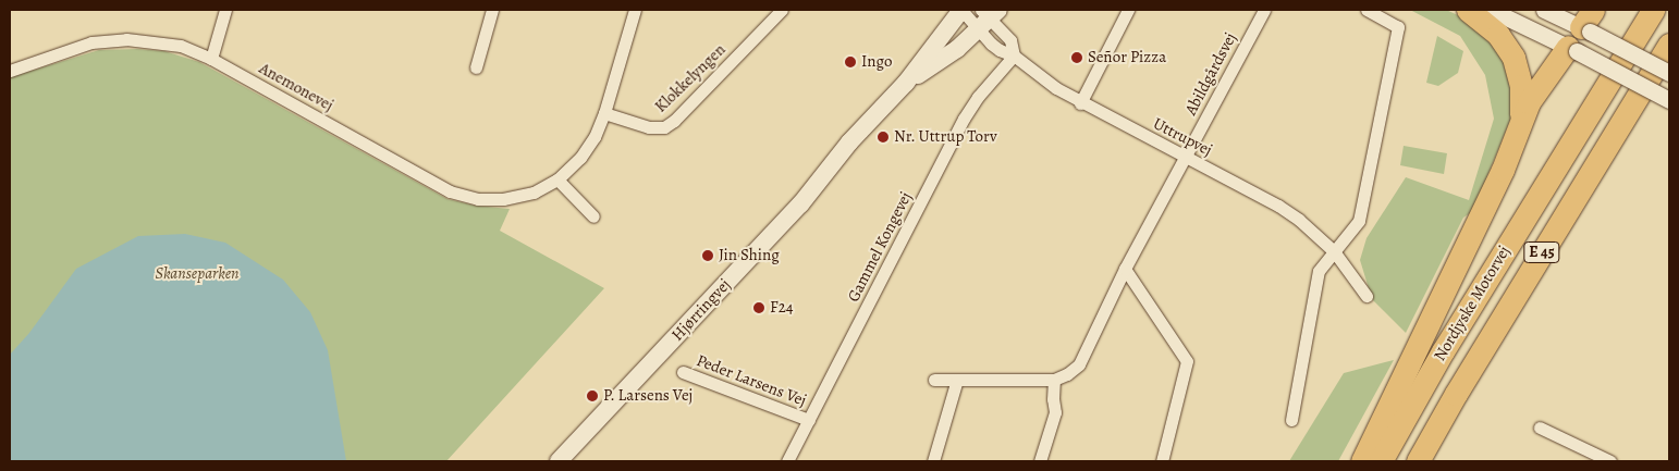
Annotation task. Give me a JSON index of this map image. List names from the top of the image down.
{
  "streets": {
    "highway": ["E 45", "Nordjyske Motorvej"],
    "main road": ["Hjørringvej"],
    "street": [
      "Abildgårdsvej",
      "Klokkelyngen",
      "Anemonevej",
      "Uttrupvej",
      "Gammel Kongevej",
      "Peder Larsens Vej"
    ]
  },
  "crossings": [
    ["Abildgårdsvej", "Uttrupvej"],
    ["Klokkelyngen", "Anemonevej"],
    ["Uttrupvej", "Gammel Kongevej"],
    ["Uttrupvej", "Hjørringvej"],
    ["Gammel Kongevej", "Peder Larsens Vej"]
  ],
  "parks": ["Skanseparken"],
  "places": [
    "Señor Pizza",
    "Ingo",
    "Nr. Uttrup Torv",
    "Jin Shing",
    "F24",
    "P. Larsens Vej"
  ]
}
